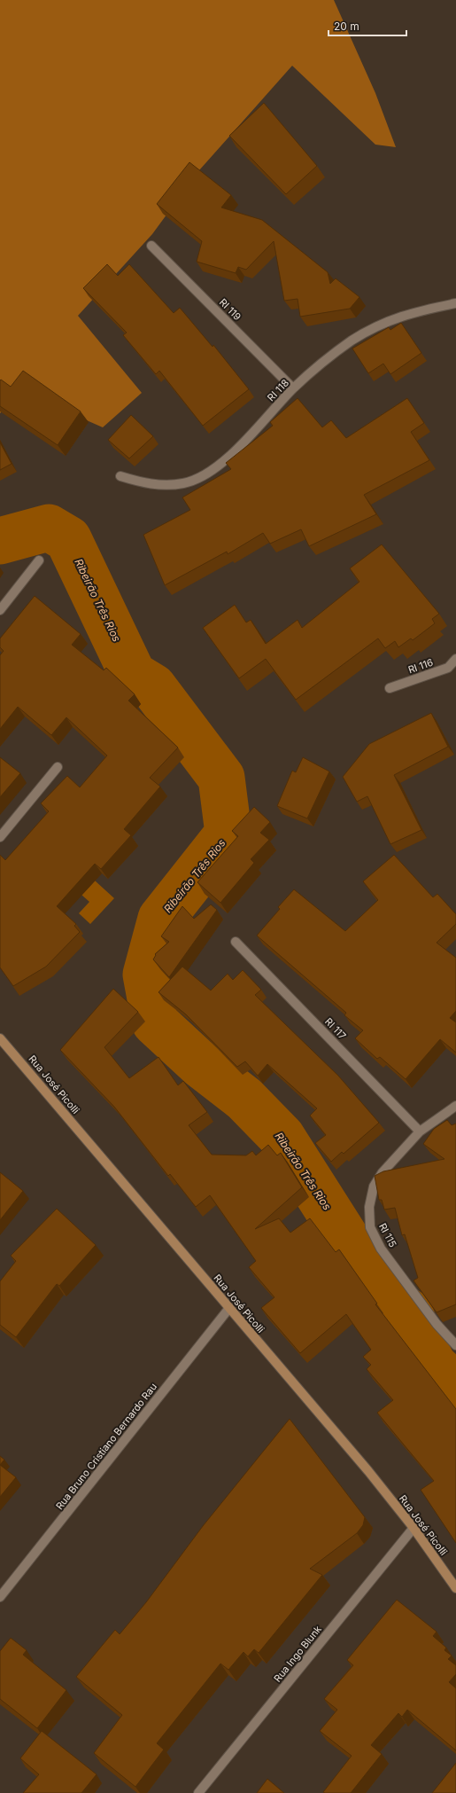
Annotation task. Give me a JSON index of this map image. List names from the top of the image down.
{
  "streets": {
    "street": [
      "RI 119",
      "RI 118",
      "RI 116",
      "RI 117",
      "Rua José Picolli",
      "RI 115",
      "Rua Bruno Cristiano Bernardo Rau",
      "Rua Ingo Blunk"
    ]
  },
  "crossings": [
    ["RI 119", "RI 118"],
    ["RI 117", "RI 115"],
    ["Rua José Picolli", "Rua Bruno Cristiano Bernardo Rau"],
    ["Rua José Picolli", "Rua Ingo Blunk"]
  ],
  "water": ["Ribeirão Três Rios"],
  "scale_bar": "20 m"
}
